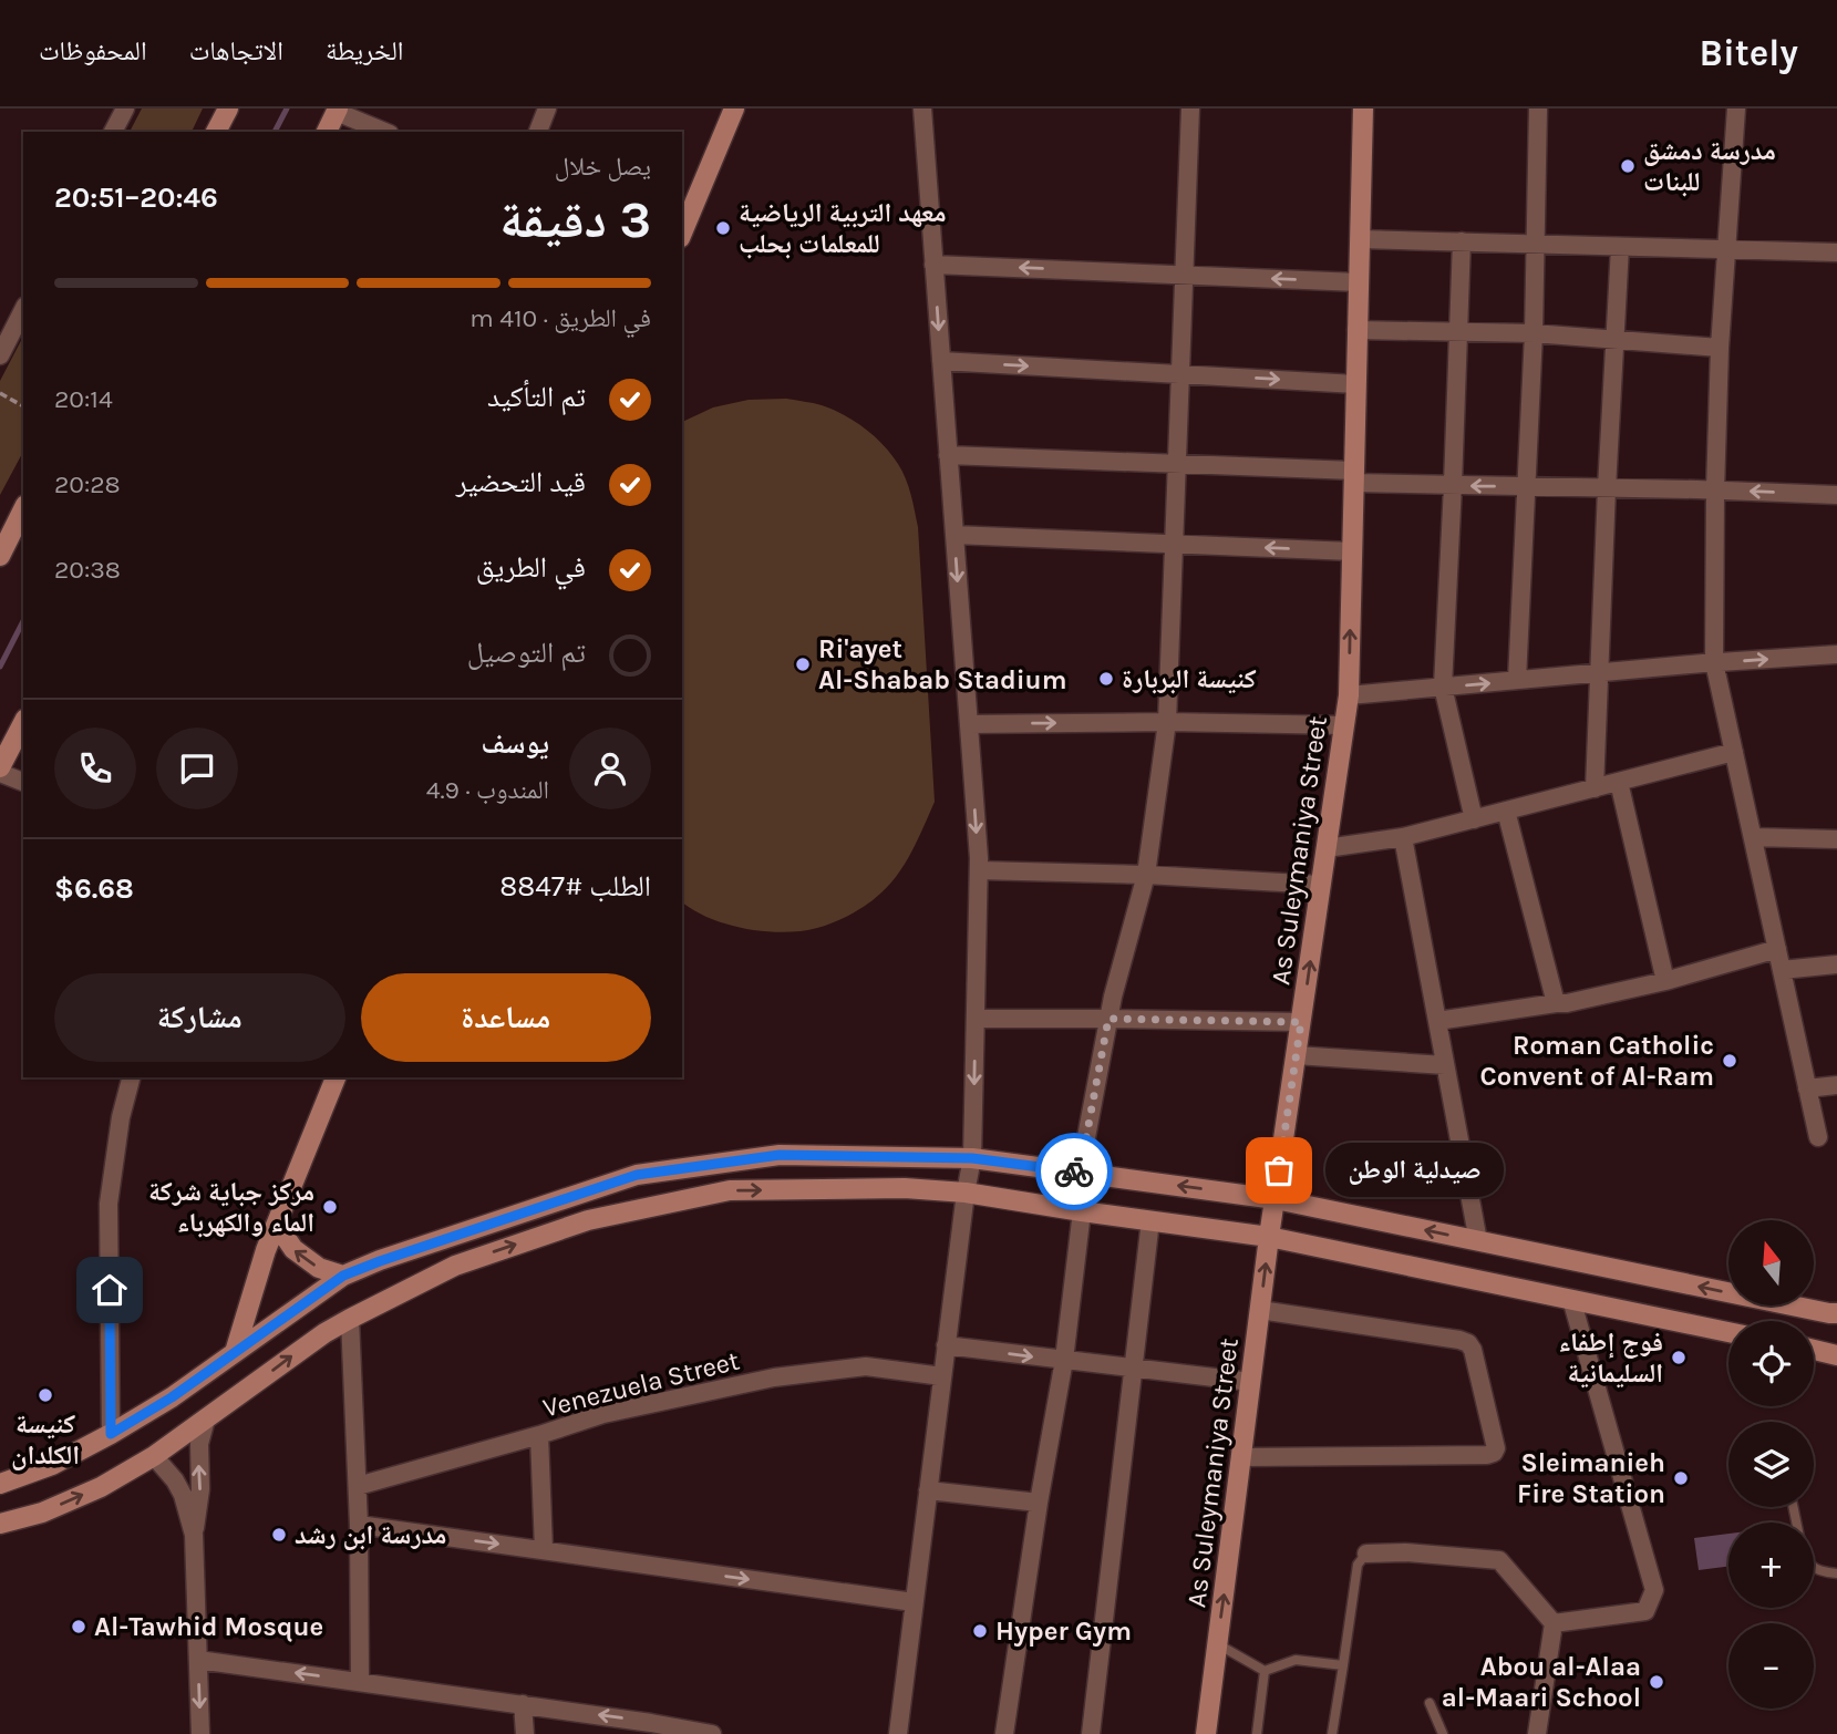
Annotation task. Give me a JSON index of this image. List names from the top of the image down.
{
  "streets": {
    "main road": ["As Suleymaniya Street"],
    "street": ["Venezuela Street"]
  },
  "places": [
    "مدرسة دمشق للبنات",
    "معهد التربية الرياضية للمعلمات بحلب",
    "Ri'ayet Al-Shabab Stadium",
    "كنيسة البربارة",
    "Roman Catholic Convent of Al-Ram",
    "صيدلية الوطن",
    "مركز جباية شركة الماء والكهرباء",
    "فوج إطفاء السليمانية",
    "كنيسة الكلدان",
    "Sleimanieh Fire Station",
    "مدرسة ابن رشد",
    "Al-Tawhid Mosque",
    "Hyper Gym",
    "Abou al-Alaa al-Maari School"
  ],
  "north": "top",
  "page": {
    "header": "Bitely",
    "nav": ["الخريطة", "الاتجاهات", "المحفوظات"],
    "heading": ["3 دقيقة", "يصل خلال", "20:46–20:51"],
    "panel": [
      "يوسف",
      "المندوب · 4.9",
      "الطلب #8847",
      "$6.68"
    ],
    "bar": "في الطريق · 410 m",
    "list": [
      ["تم التأكيد", "20:14"],
      ["قيد التحضير", "20:28"],
      ["في الطريق", "20:38"],
      "تم التوصيل"
    ],
    "buttons": ["مساعدة", "مشاركة"],
    "bubble": "صيدلية الوطن",
    "map_buttons": ["+", "−"]
  }
}
